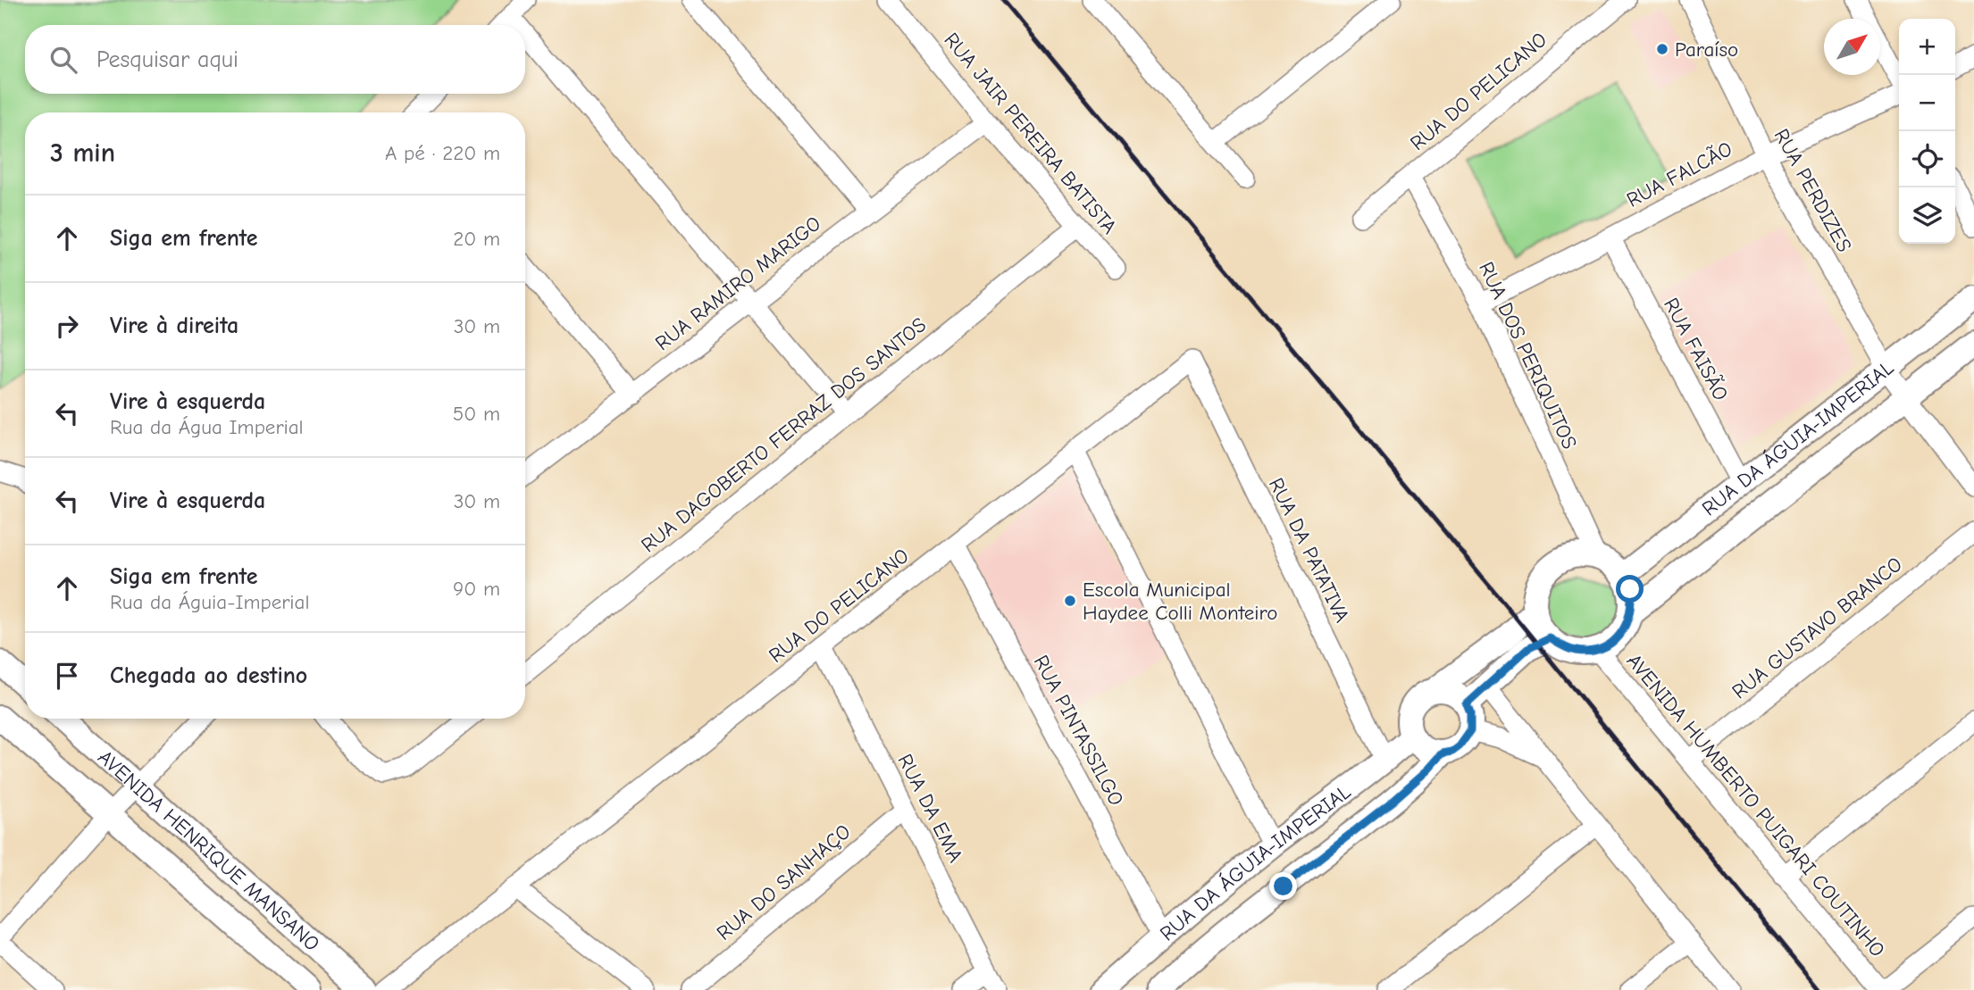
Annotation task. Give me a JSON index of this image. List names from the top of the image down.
{
  "streets": {
    "street": [
      "RUA DO PELICANO",
      "RUA JAIR PEREIRA BATISTA",
      "RUA FALCÃO",
      "RUA PERDIZES",
      "RUA RAMIRO MARIGO",
      "RUA FAISÃO",
      "RUA DOS PERIQUITOS",
      "RUA DAGOBERTO FERRAZ DOS SANTOS",
      "RUA DA ÁGUIA-IMPERIAL",
      "RUA DA PATATIVA",
      "RUA GUSTAVO BRANCO",
      "RUA PINTASSILGO",
      "AVENIDA HUMBERTO PUIGARI COUTINHO",
      "RUA DA EMA",
      "AVENIDA HENRIQUE MANSANO",
      "RUA DO SANHAÇO"
    ]
  },
  "crossings": [
    ["RUA DO PELICANO", "RUA DOS PERIQUITOS"],
    ["RUA DO PELICANO", "RUA DA PATATIVA"],
    ["RUA DO PELICANO", "RUA PINTASSILGO"],
    ["RUA DO PELICANO", "RUA DA EMA"],
    ["RUA JAIR PEREIRA BATISTA", "RUA RAMIRO MARIGO"],
    ["RUA JAIR PEREIRA BATISTA", "RUA DAGOBERTO FERRAZ DOS SANTOS"],
    ["RUA FALCÃO", "RUA PERDIZES"],
    ["RUA FALCÃO", "RUA FAISÃO"],
    ["RUA FALCÃO", "RUA DOS PERIQUITOS"],
    ["RUA PERDIZES", "RUA DA ÁGUIA-IMPERIAL"],
    ["RUA FAISÃO", "RUA DA ÁGUIA-IMPERIAL"],
    ["RUA DOS PERIQUITOS", "RUA DA ÁGUIA-IMPERIAL"],
    ["RUA DOS PERIQUITOS", "AVENIDA HUMBERTO PUIGARI COUTINHO"],
    ["RUA DA ÁGUIA-IMPERIAL", "RUA DA PATATIVA"],
    ["RUA DA ÁGUIA-IMPERIAL", "RUA PINTASSILGO"],
    ["RUA DA ÁGUIA-IMPERIAL", "AVENIDA HUMBERTO PUIGARI COUTINHO"],
    ["RUA GUSTAVO BRANCO", "AVENIDA HUMBERTO PUIGARI COUTINHO"],
    ["RUA DA EMA", "RUA DO SANHAÇO"]
  ],
  "places": ["Paraíso", "Escola Municipal Haydee Colli Monteiro"],
  "north": "top right",
  "page": {
    "map_buttons": ["+", "−"],
    "search": "Pesquisar aqui",
    "heading": ["3 min", "A pé · 220 m"],
    "list": [
      ["Siga em frente", "20 m"],
      ["Vire à direita", "30 m"],
      ["Vire à esquerda", "Rua da Água Imperial", "50 m"],
      ["Vire à esquerda", "30 m"],
      ["Siga em frente", "Rua da Águia-Imperial", "90 m"],
      "Chegada ao destino"
    ]
  }
}
